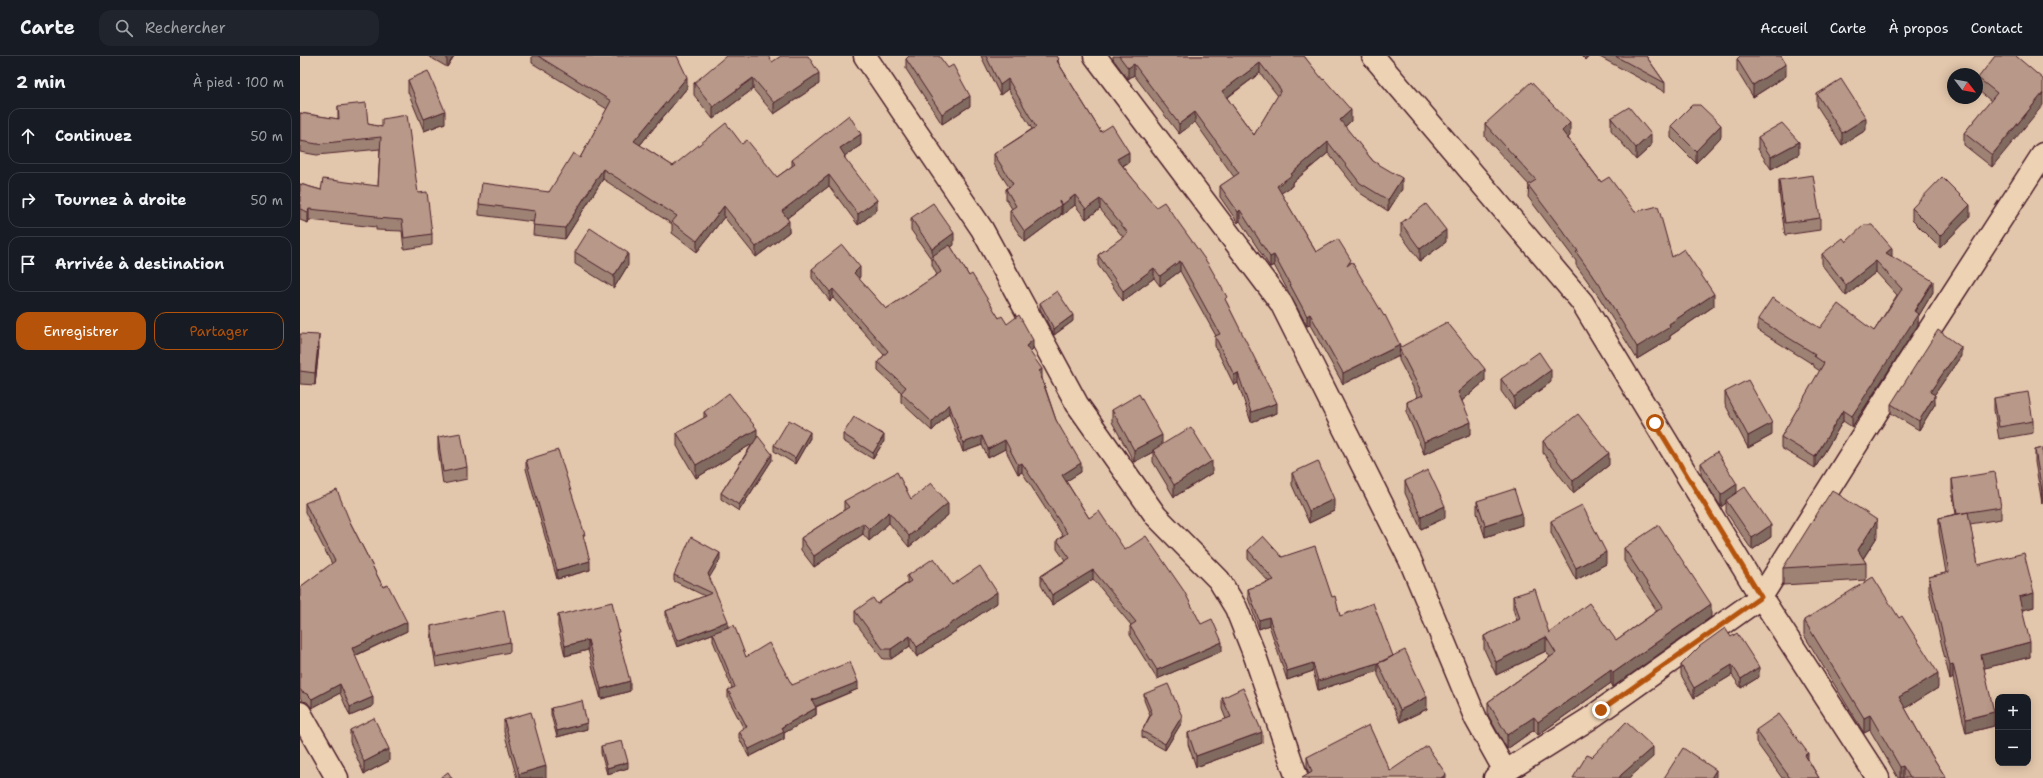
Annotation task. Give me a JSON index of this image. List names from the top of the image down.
{
  "north": "bottom right",
  "page": {
    "header": "Carte",
    "search": "Rechercher",
    "nav": [
      "Accueil",
      "Carte",
      "À propos",
      "Contact"
    ],
    "heading": ["2 min", "À pied · 100 m"],
    "list": [
      ["Continuez", "50 m"],
      ["Tournez à droite", "50 m"],
      "Arrivée à destination"
    ],
    "buttons": ["Enregistrer", "Partager"],
    "map_buttons": ["+", "−"]
  }
}
